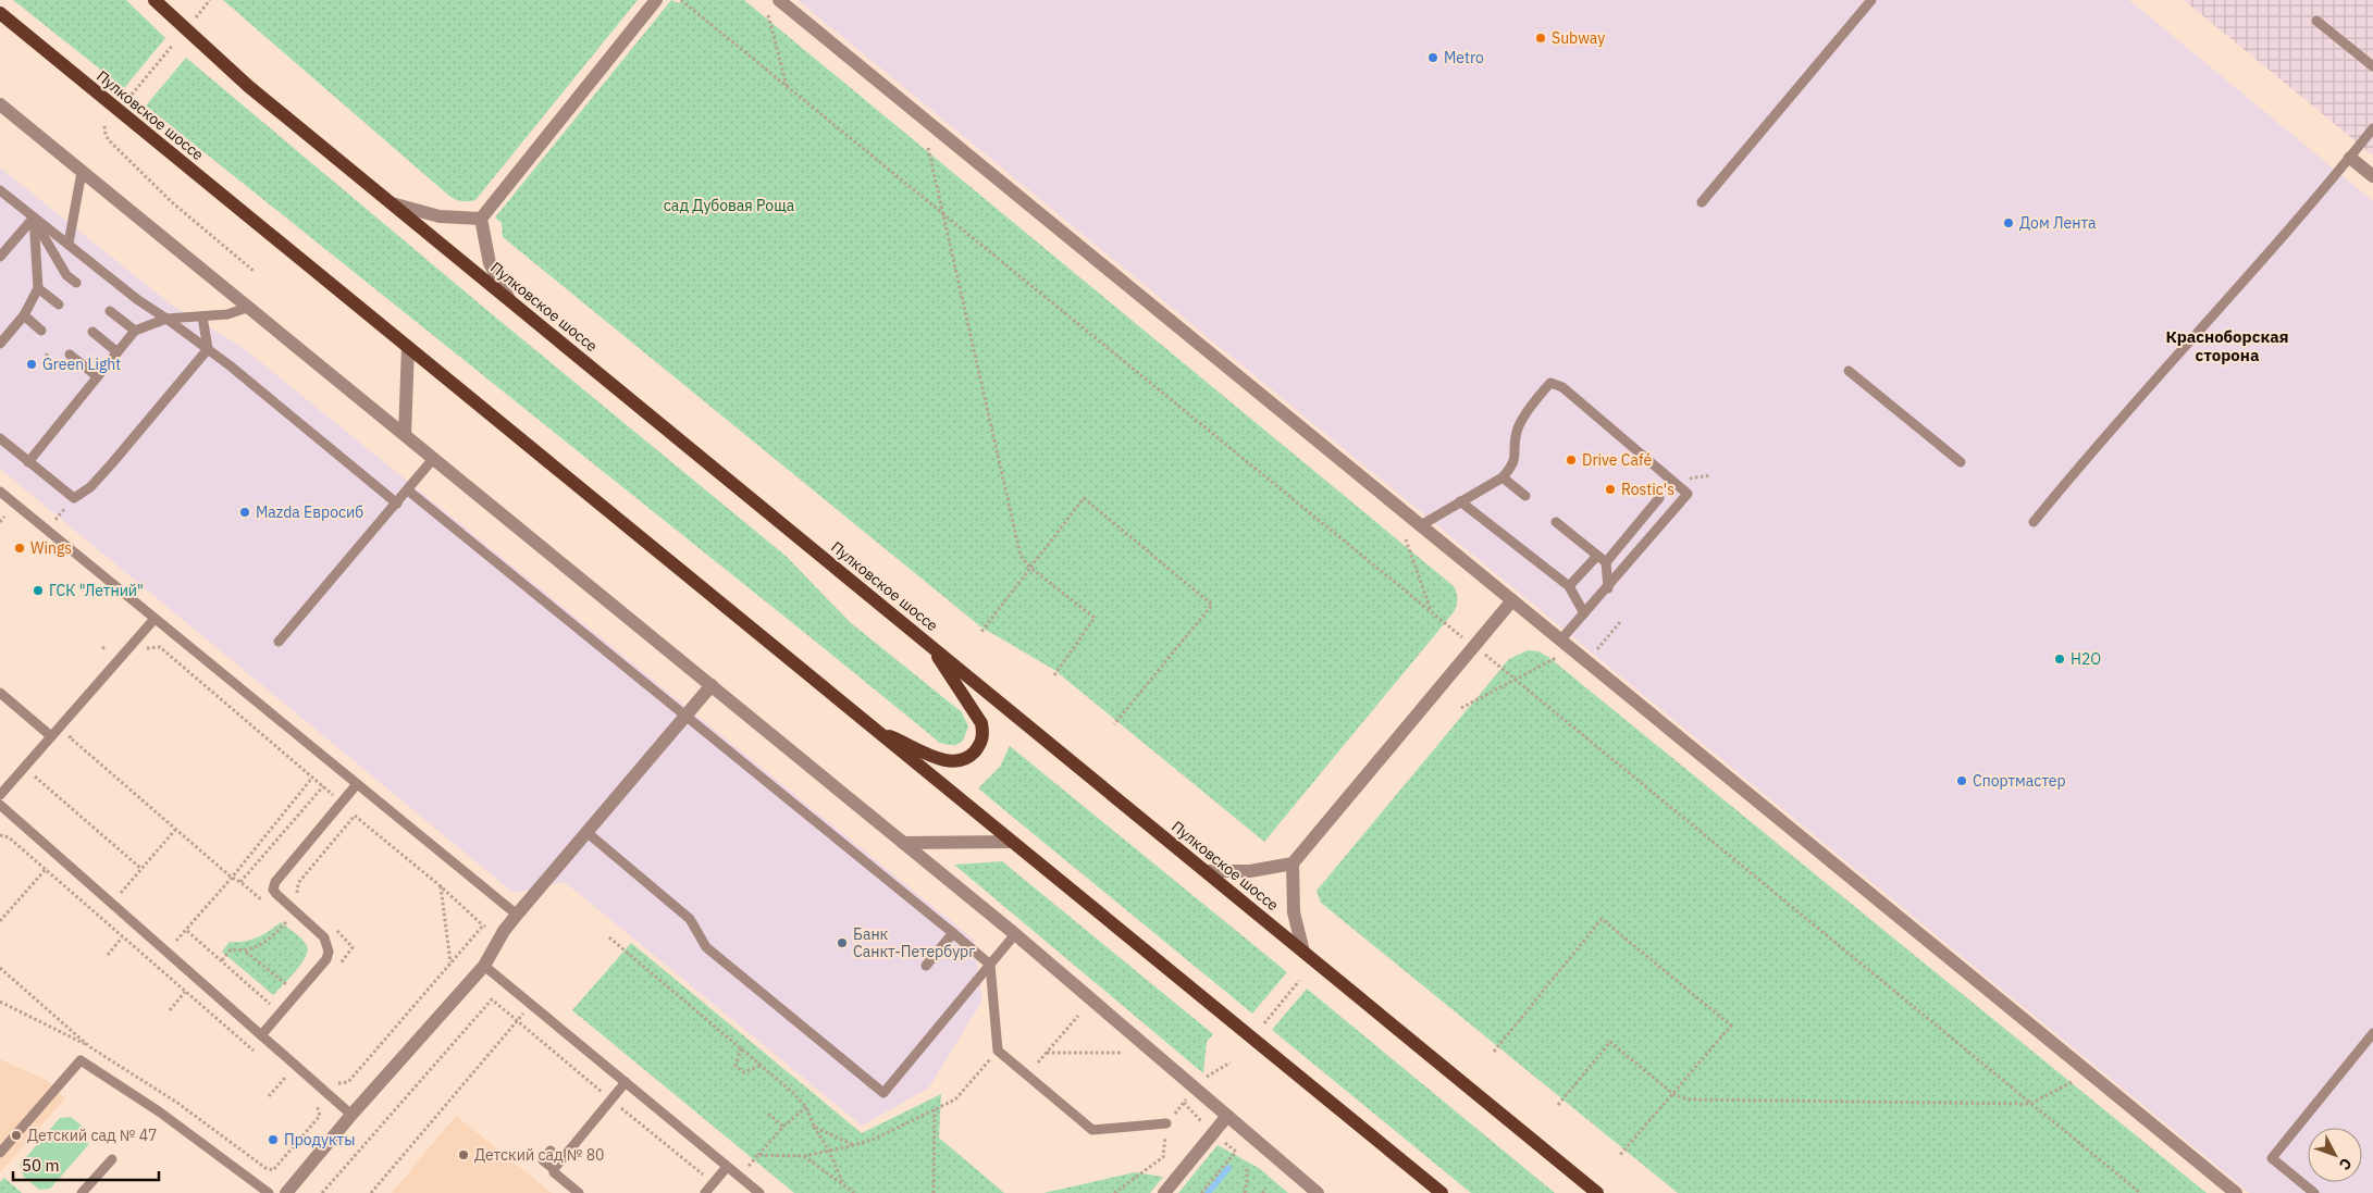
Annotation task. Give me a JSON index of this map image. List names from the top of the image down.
{
  "streets": {
    "main road": ["Пулковское шоссе"]
  },
  "districts": ["Красноборская сторона"],
  "parks": ["сад Дубовая Роща"],
  "places": [
    "Subway",
    "Metro",
    "Дом Лента",
    "Green Light",
    "Drive Café",
    "Rostic's",
    "Mazda Евросиб",
    "Wings",
    "ГСК \"Летний\"",
    "H2O",
    "Спортмастер",
    "Банк Санкт-Петербург",
    "Детский сад № 47",
    "Продукты",
    "Детский сад № 80"
  ],
  "scale_bar": "50 m",
  "north": "bottom right"
}
